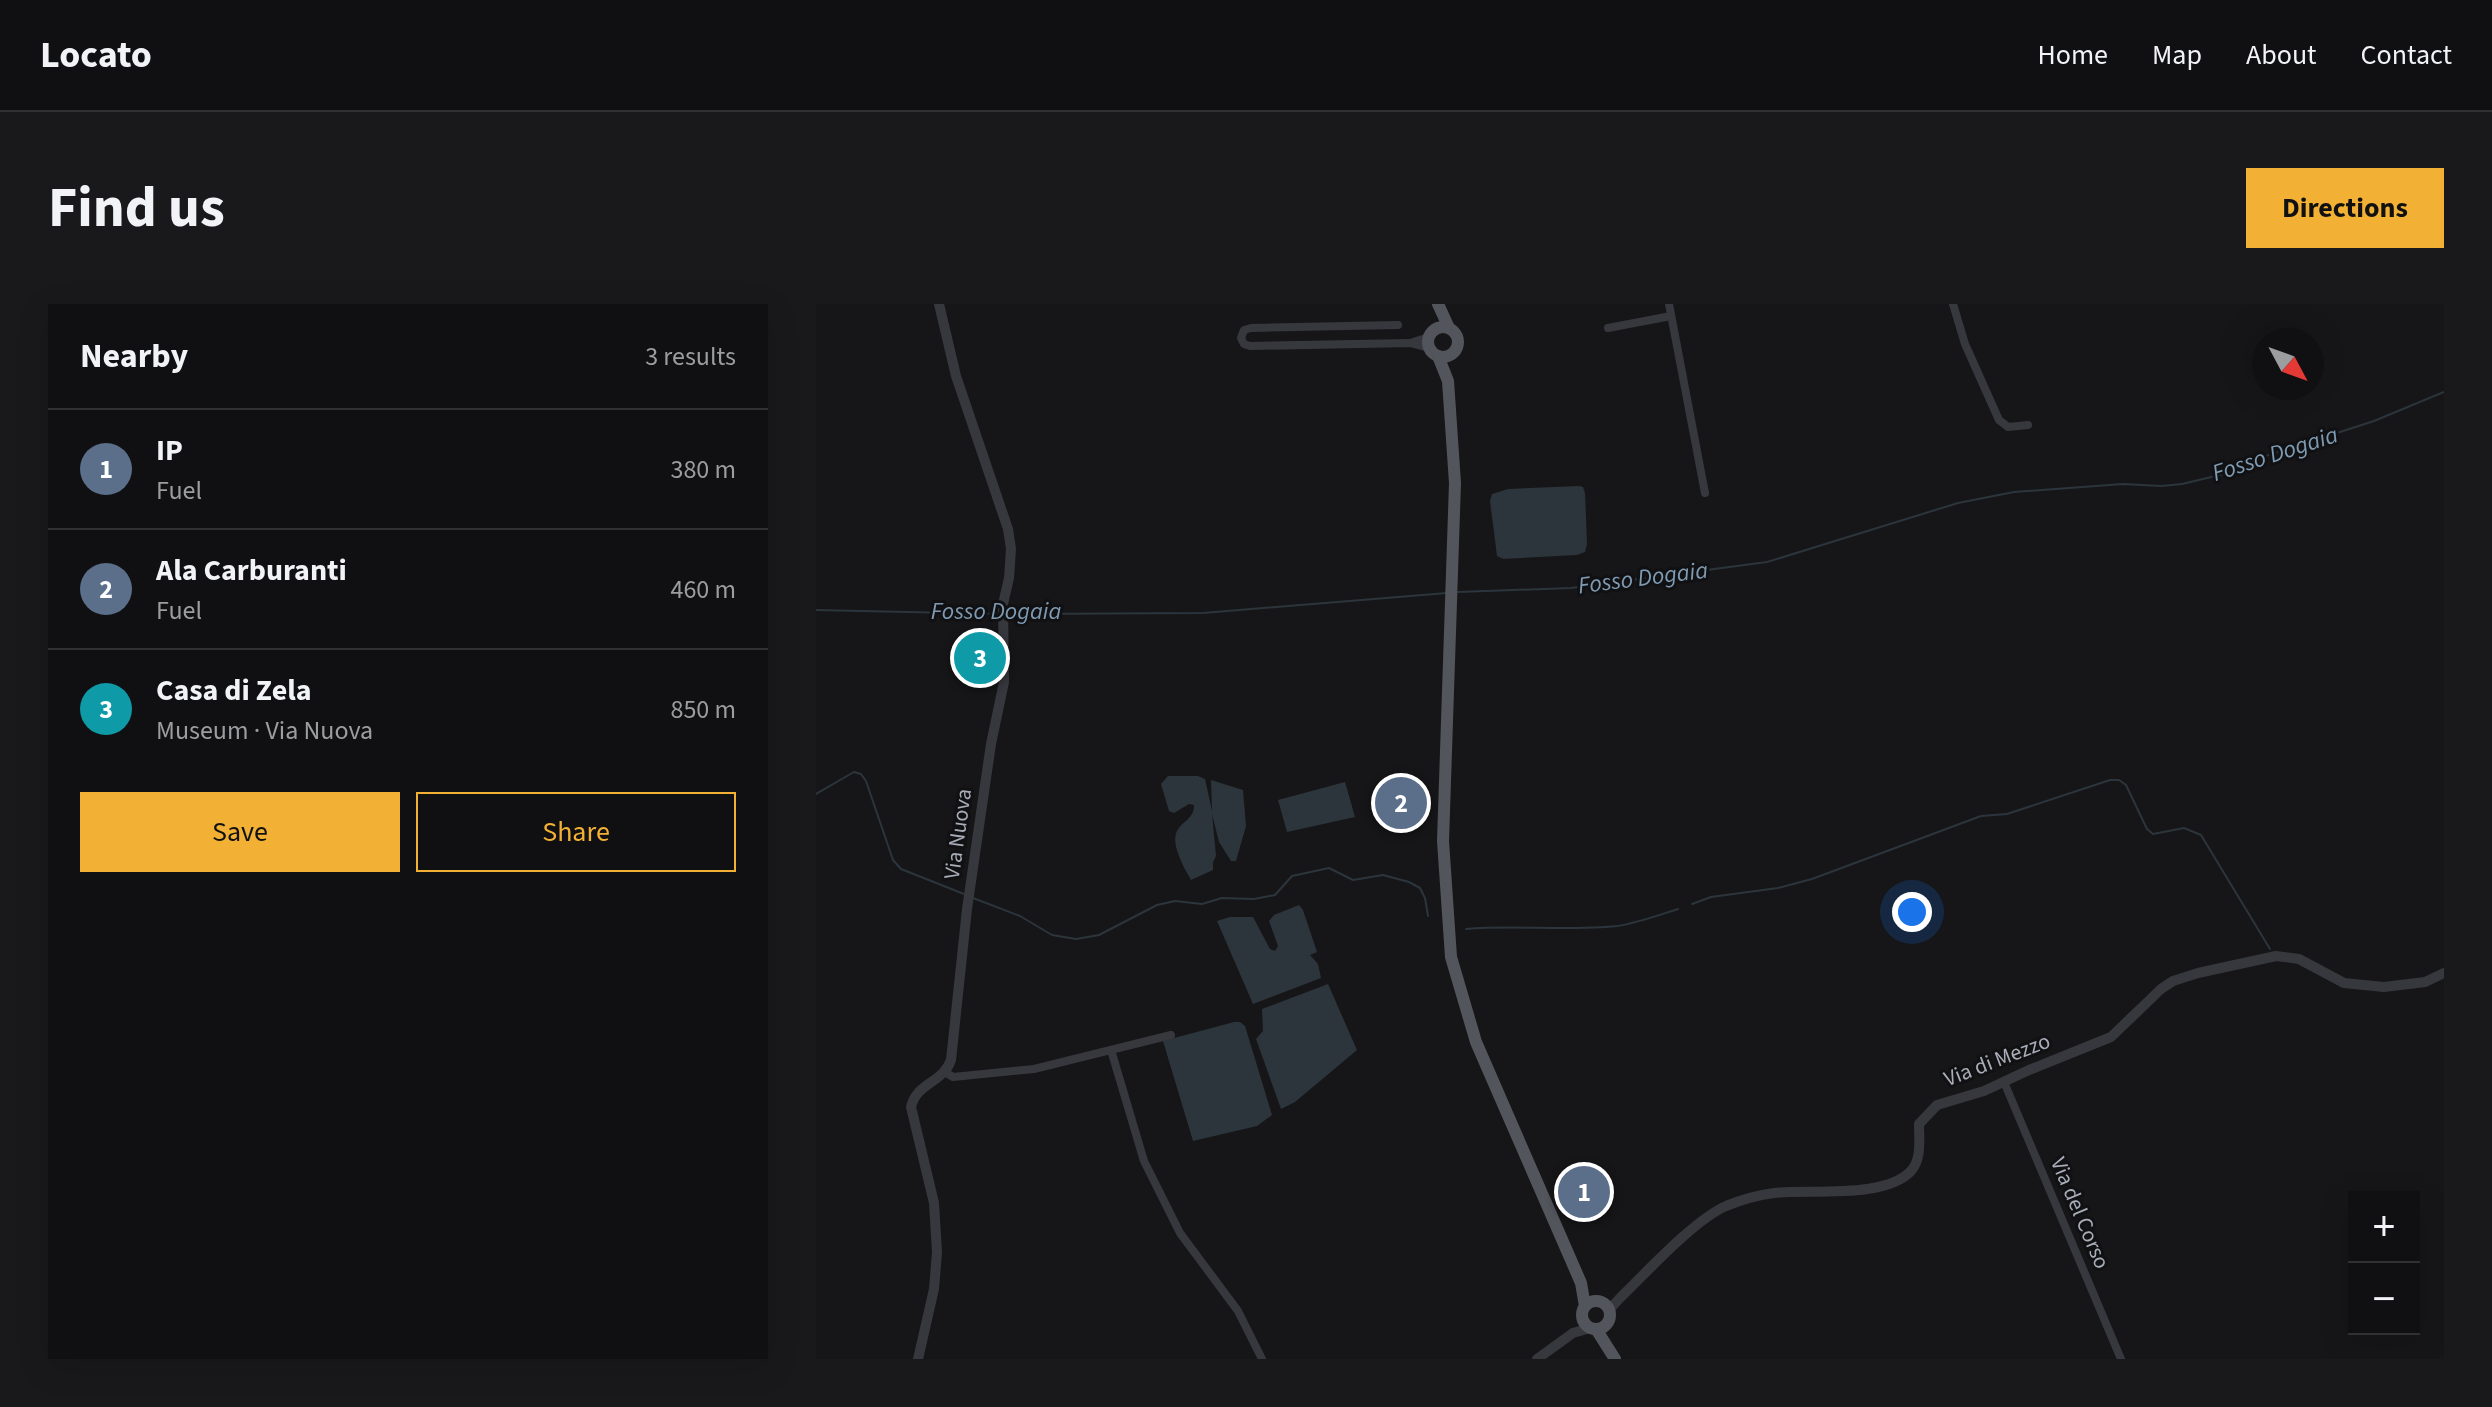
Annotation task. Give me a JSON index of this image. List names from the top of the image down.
{
  "streets": {
    "street": ["Via Nuova", "Via di Mezzo", "Via del Corso"]
  },
  "crossings": [
    ["Via di Mezzo", "Via del Corso"]
  ],
  "water": ["Fosso Dogaia"],
  "north": "bottom right",
  "page": {
    "header": "Locato",
    "nav": [
      "Home",
      "Map",
      "About",
      "Contact"
    ],
    "buttons": [
      "Directions",
      ["Save", "Share"]
    ],
    "title": "Find us",
    "heading": ["Nearby", "3 results"],
    "list": [
      {
        "mark": "1",
        "name": "IP",
        "note": "Fuel",
        "value": "380 m"
      },
      {
        "mark": "2",
        "name": "Ala Carburanti",
        "note": "Fuel",
        "value": "460 m"
      },
      {
        "mark": "3",
        "name": "Casa di Zela",
        "note": "Museum · Via Nuova",
        "value": "850 m"
      }
    ],
    "pins": ["3", "2", "1"],
    "map_buttons": ["+", "−"]
  }
}
